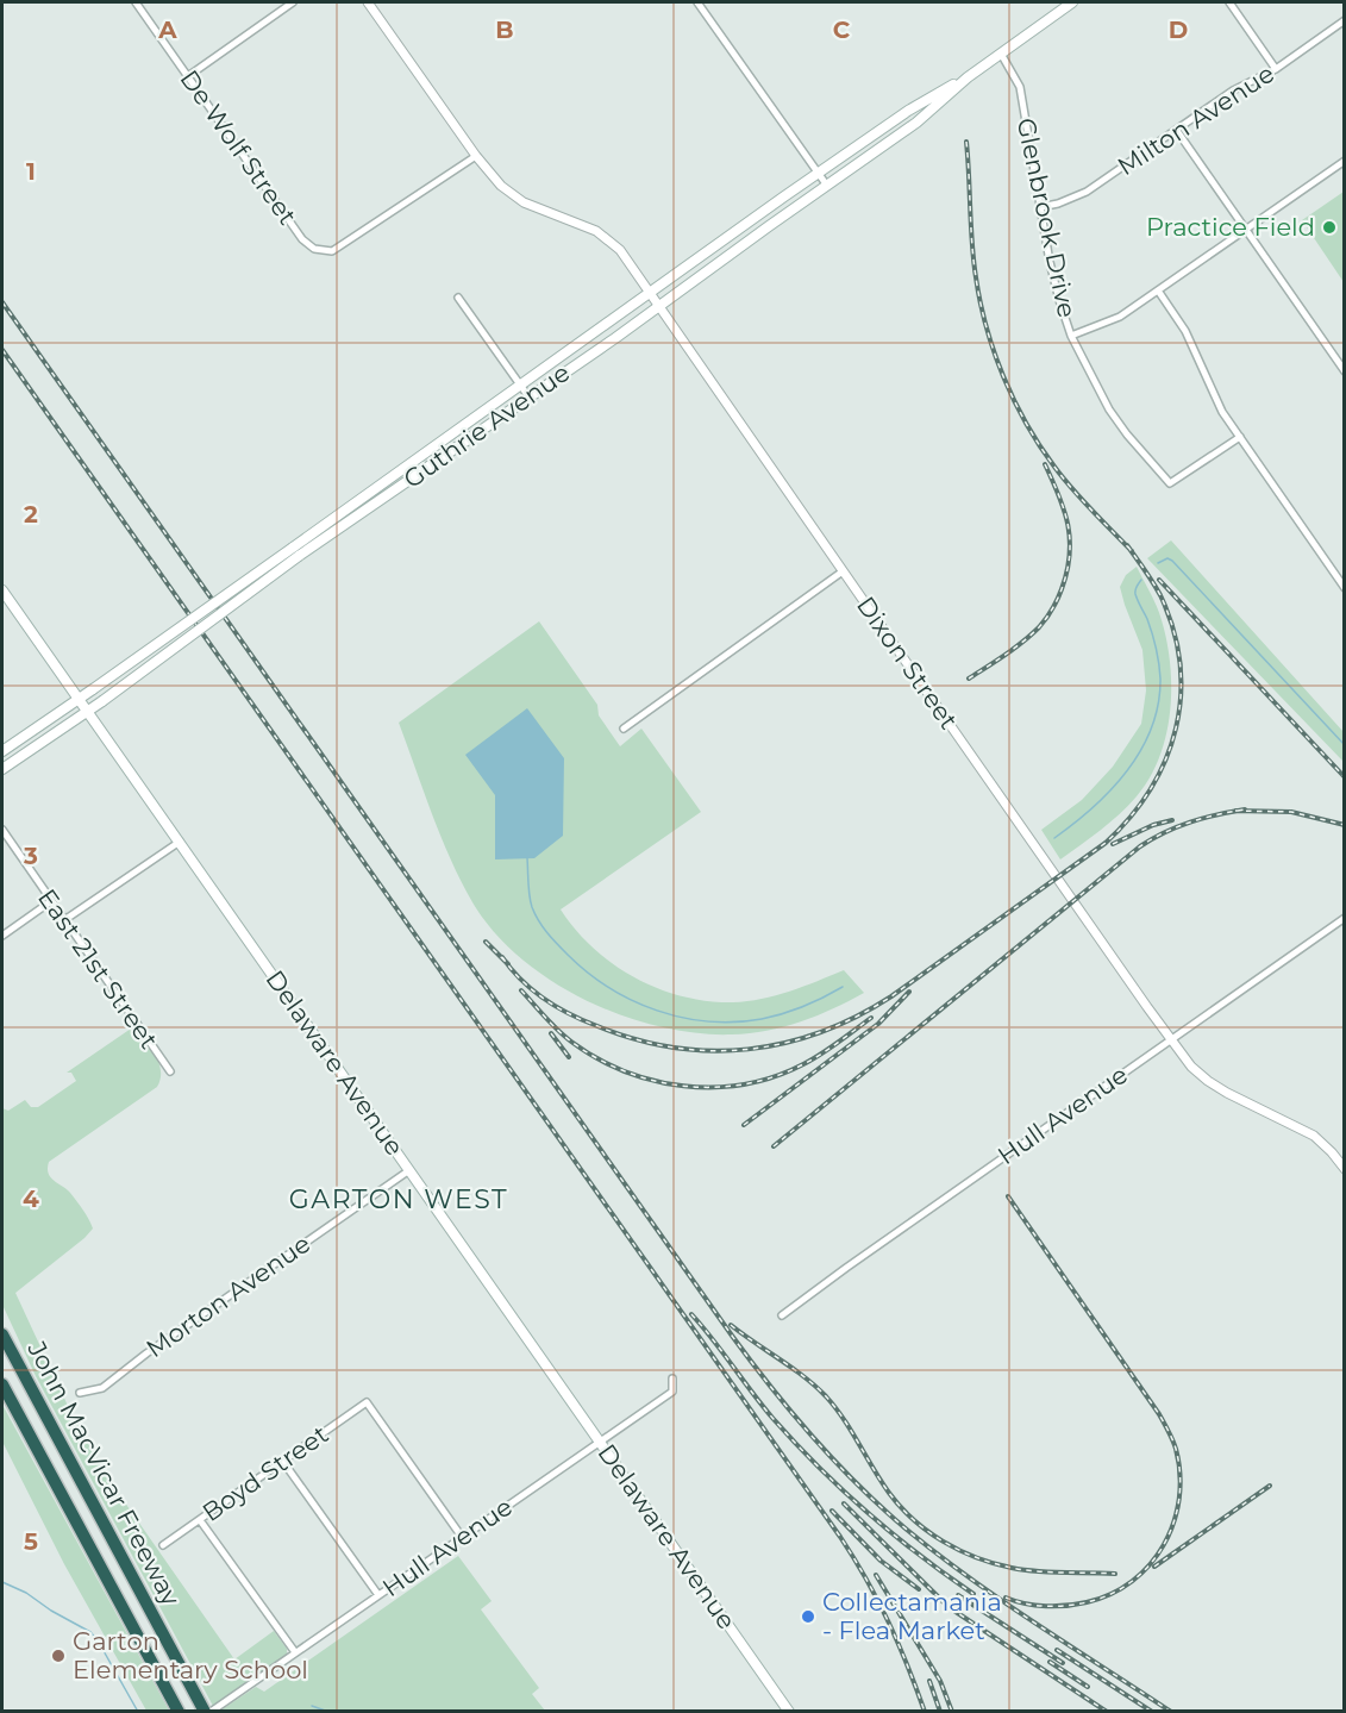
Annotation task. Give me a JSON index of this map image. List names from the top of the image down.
{
  "streets": {
    "highway": ["John MacVicar Freeway"],
    "main road": ["Guthrie Avenue", "Delaware Avenue"],
    "street": [
      "Milton Avenue",
      "De Wolf Street",
      "Glenbrook Drive",
      "Dixon Street",
      "East 21st Street",
      "Hull Avenue",
      "Morton Avenue",
      "Boyd Street"
    ]
  },
  "crossings": [
    ["Milton Avenue", "Glenbrook Drive"],
    ["De Wolf Street", "Dixon Street"],
    ["Glenbrook Drive", "Guthrie Avenue"],
    ["Guthrie Avenue", "Dixon Street"],
    ["Guthrie Avenue", "Delaware Avenue"],
    ["Dixon Street", "Hull Avenue"],
    ["Delaware Avenue", "Hull Avenue"],
    ["Delaware Avenue", "Morton Avenue"],
    ["Hull Avenue", "Boyd Street"]
  ],
  "districts": ["GARTON WEST"],
  "places": ["Practice Field", "Collectamania - Flea Market", "Garton Elementary School"],
  "grid": {
    "columns": [
      "A",
      "B",
      "C",
      "D"
    ],
    "rows": [
      "1",
      "2",
      "3",
      "4",
      "5"
    ]
  }
}
